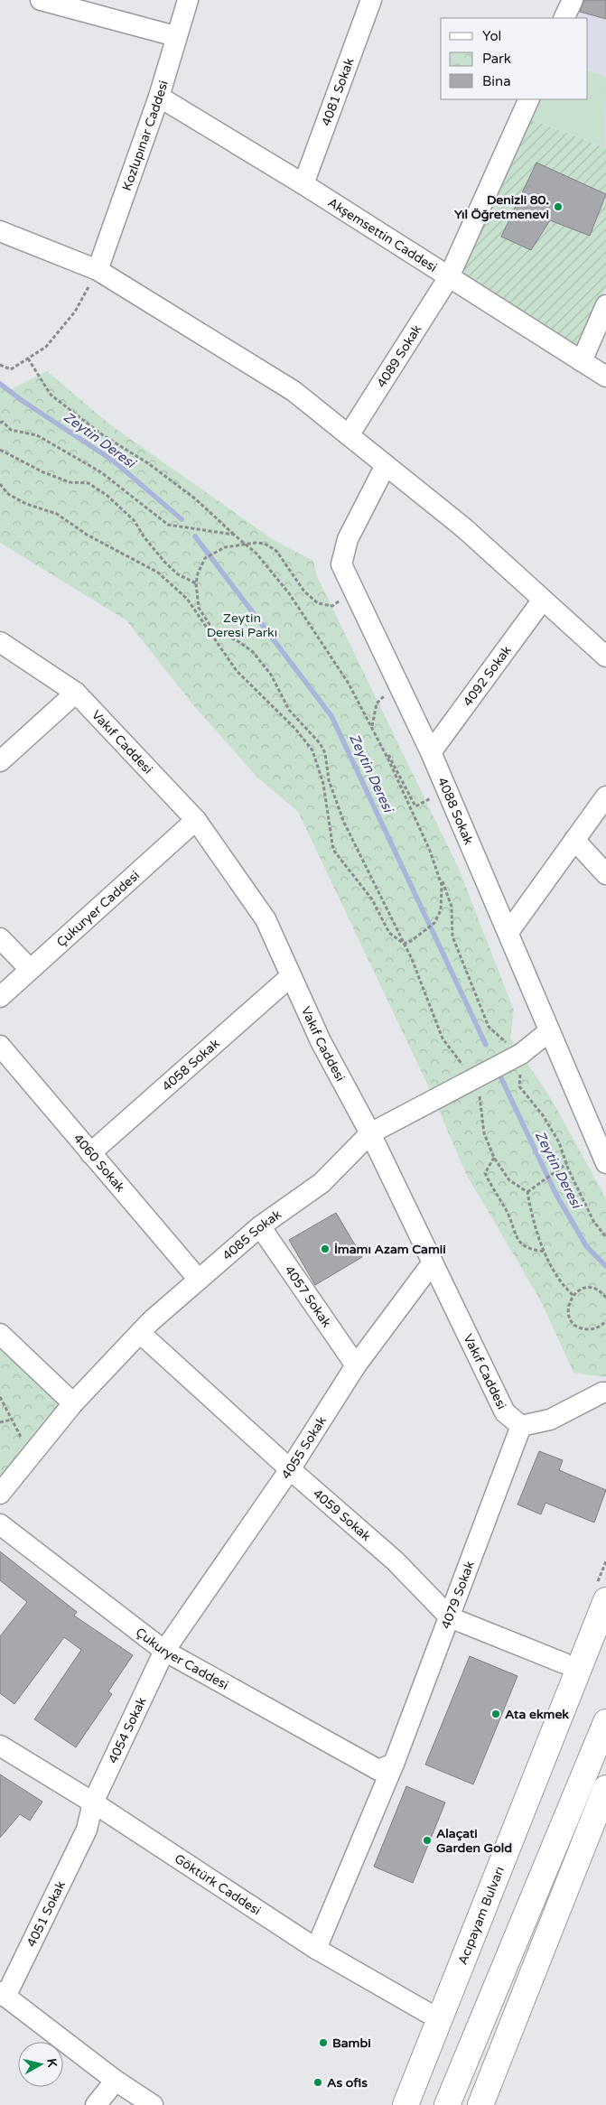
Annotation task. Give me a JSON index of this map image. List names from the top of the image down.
{
  "streets": {
    "main road": ["Acıpayam Bulvarı"],
    "street": [
      "4081 Sokak",
      "Kozlupınar Caddesi",
      "Akşemsettin Caddesi",
      "4089 Sokak",
      "4092 Sokak",
      "Vakıf Caddesi",
      "4088 Sokak",
      "Çukuryer Caddesi",
      "4058 Sokak",
      "4060 Sokak",
      "4085 Sokak",
      "4057 Sokak",
      "4055 Sokak",
      "4059 Sokak",
      "4079 Sokak",
      "4054 Sokak",
      "Göktürk Caddesi",
      "4051 Sokak"
    ]
  },
  "crossings": [
    ["4081 Sokak", "Akşemsettin Caddesi"],
    ["Kozlupınar Caddesi", "Akşemsettin Caddesi"],
    ["Akşemsettin Caddesi", "4089 Sokak"],
    ["4092 Sokak", "4088 Sokak"],
    ["Vakıf Caddesi", "Çukuryer Caddesi"],
    ["Vakıf Caddesi", "4058 Sokak"],
    ["Vakıf Caddesi", "4085 Sokak"],
    ["Vakıf Caddesi", "4055 Sokak"],
    ["Vakıf Caddesi", "4079 Sokak"],
    ["4088 Sokak", "4085 Sokak"],
    ["Çukuryer Caddesi", "4079 Sokak"],
    ["Çukuryer Caddesi", "4054 Sokak"],
    ["4058 Sokak", "4060 Sokak"],
    ["4060 Sokak", "4085 Sokak"],
    ["4085 Sokak", "4057 Sokak"],
    ["4085 Sokak", "4059 Sokak"],
    ["4057 Sokak", "4055 Sokak"],
    ["4055 Sokak", "4059 Sokak"],
    ["4055 Sokak", "4054 Sokak"],
    ["4059 Sokak", "4079 Sokak"],
    ["4079 Sokak", "Göktürk Caddesi"],
    ["4054 Sokak", "Göktürk Caddesi"],
    ["4054 Sokak", "4051 Sokak"],
    ["Göktürk Caddesi", "Acıpayam Bulvarı"]
  ],
  "water": ["Zeytin Deresi"],
  "parks": ["Zeytin Deresi Parkı"],
  "places": [
    "Denizli 80. Yıl Öğretmenevi",
    "İmamı Azam Camii",
    "Ata ekmek",
    "Alaçati Garden Gold",
    "Bambi",
    "As ofis"
  ],
  "legend": ["Yol", "Park", "Bina"],
  "north": "right"
}
